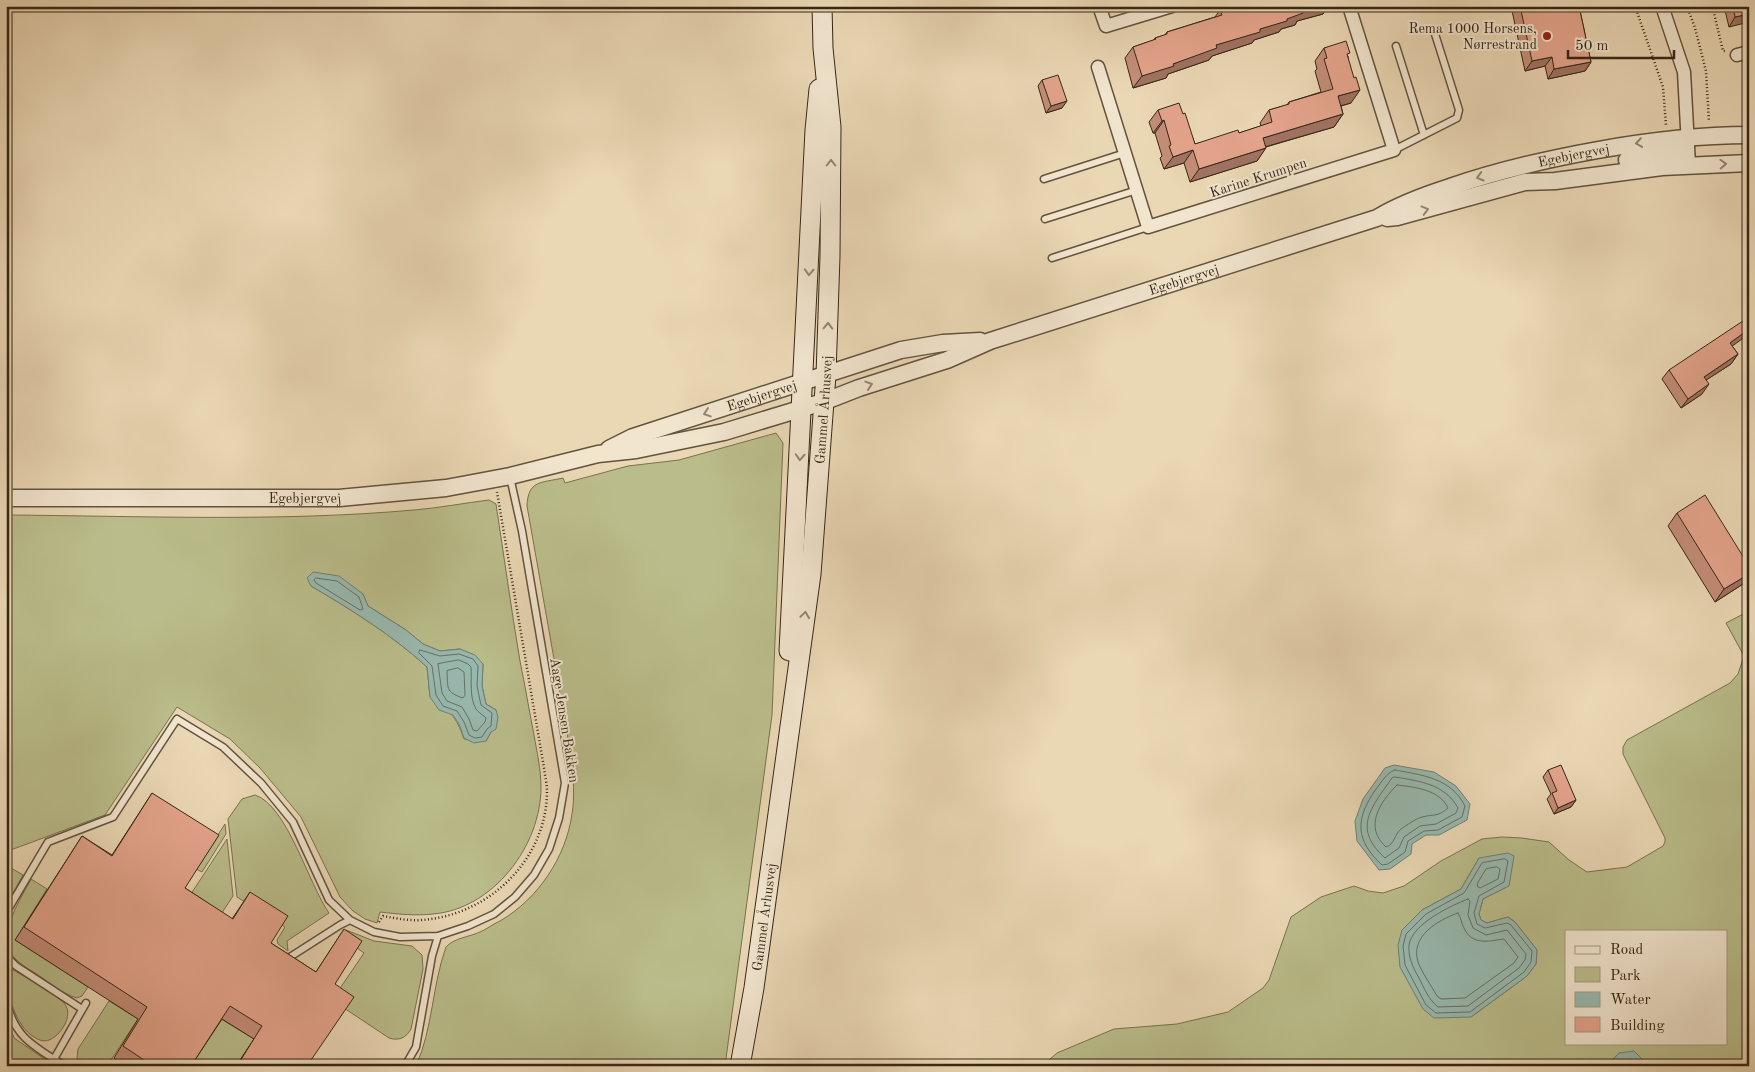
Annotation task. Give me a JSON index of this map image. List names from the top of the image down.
{
  "streets": {
    "main road": ["Gammel Århusvej"],
    "street": ["Egebjergvej", "Karine Krumpen"],
    "lane": ["Aage Jensen Bakken"]
  },
  "crossings": [
    ["Egebjergvej", "Gammel Århusvej"],
    ["Egebjergvej", "Aage Jensen Bakken"]
  ],
  "places": ["Rema 1000 Horsens, Nørrestrand"],
  "legend": [
    "Road",
    "Park",
    "Water",
    "Building"
  ],
  "scale_bar": "50 m"
}
